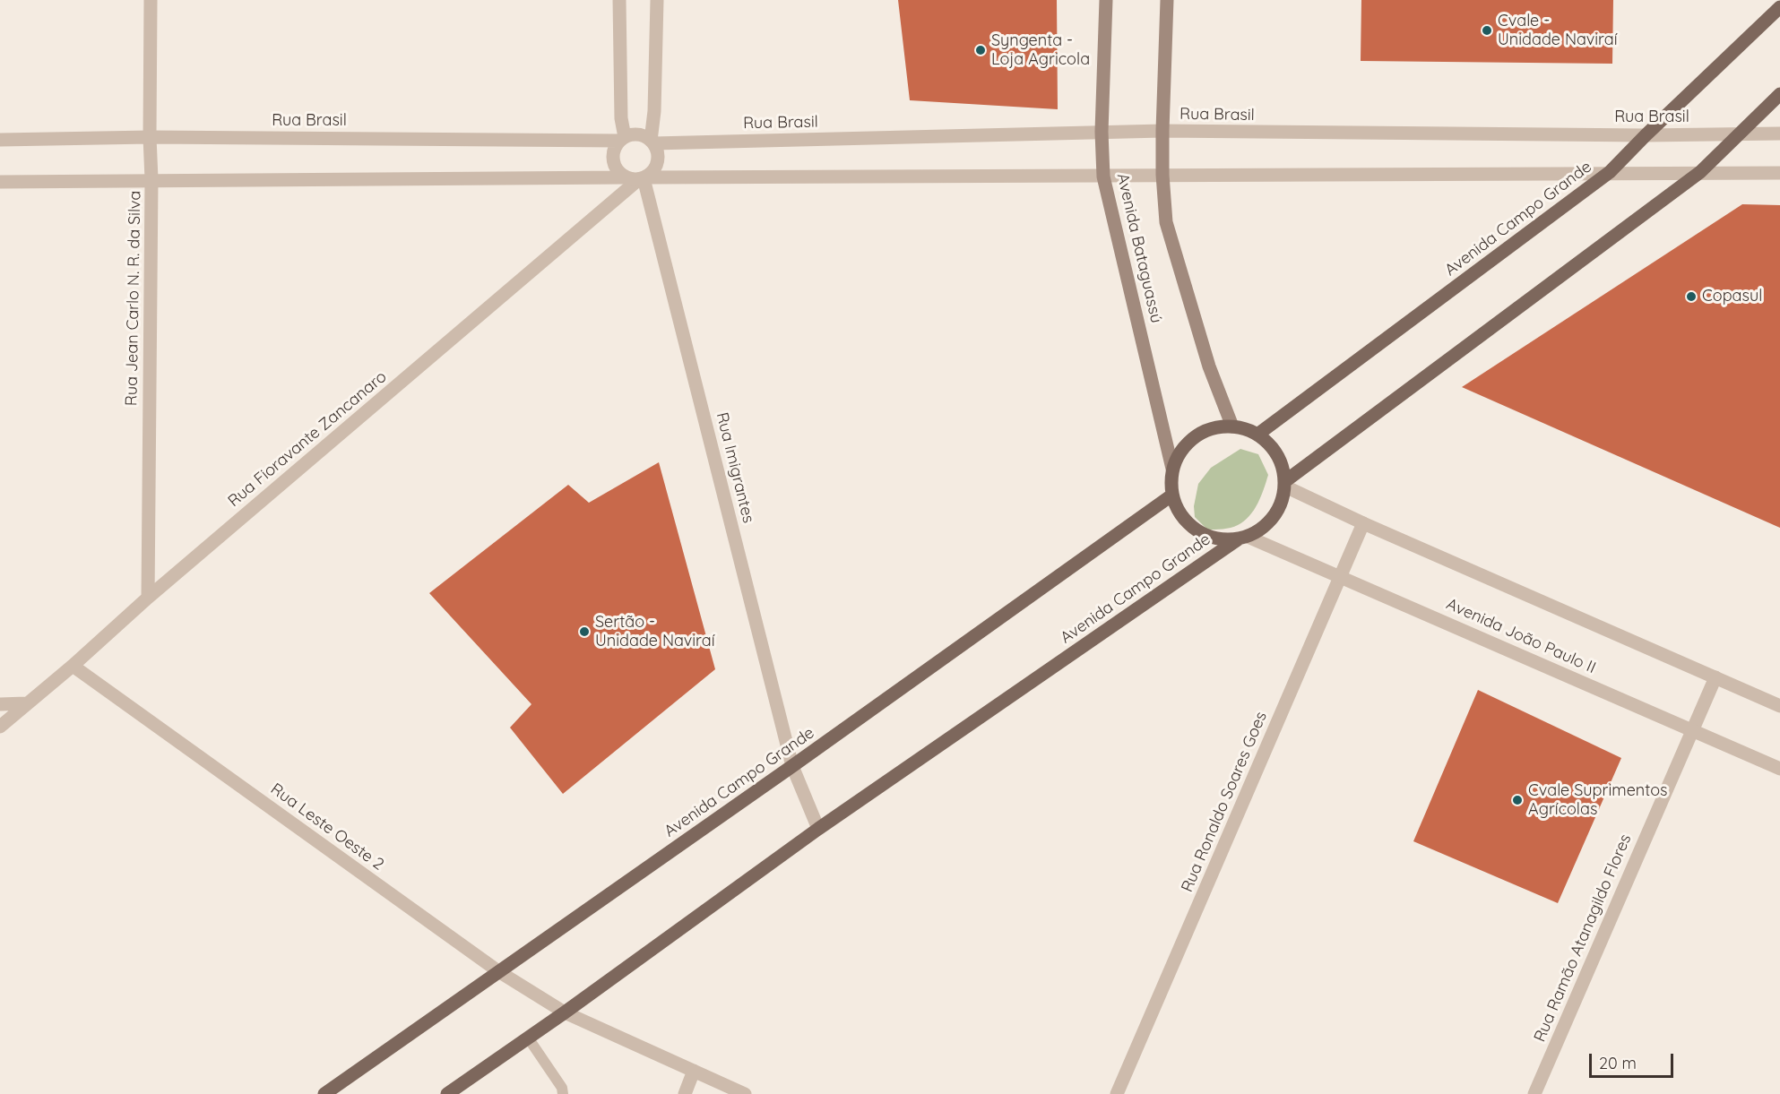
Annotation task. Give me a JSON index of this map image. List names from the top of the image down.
{
  "streets": {
    "main road": ["Avenida Campo Grande", "Avenida Bataguassú"],
    "street": [
      "Rua Brasil",
      "Rua Jean Carlo N. R. da Silva",
      "Rua Fioravante Zancanaro",
      "Rua Imigrantes",
      "Avenida João Paulo II",
      "Rua Ronaldo Soares Goes",
      "Rua Leste Oeste 2",
      "Rua Ramão Atanagildo Flores"
    ]
  },
  "crossings": [
    ["Rua Brasil", "Avenida Campo Grande"],
    ["Rua Brasil", "Avenida Bataguassú"],
    ["Rua Brasil", "Rua Jean Carlo N. R. da Silva"],
    ["Rua Brasil", "Rua Fioravante Zancanaro"],
    ["Rua Brasil", "Rua Imigrantes"],
    ["Avenida Campo Grande", "Avenida Bataguassú"],
    ["Avenida Campo Grande", "Rua Imigrantes"],
    ["Avenida Campo Grande", "Avenida João Paulo II"],
    ["Avenida Campo Grande", "Rua Leste Oeste 2"],
    ["Avenida Bataguassú", "Avenida João Paulo II"],
    ["Rua Jean Carlo N. R. da Silva", "Rua Fioravante Zancanaro"],
    ["Rua Fioravante Zancanaro", "Rua Imigrantes"],
    ["Rua Fioravante Zancanaro", "Rua Leste Oeste 2"],
    ["Avenida João Paulo II", "Rua Ronaldo Soares Goes"],
    ["Avenida João Paulo II", "Rua Ramão Atanagildo Flores"]
  ],
  "places": [
    "Cvale - Unidade Naviraí",
    "Syngenta - Loja Agricola",
    "Copasul",
    "Sertão - Unidade Naviraí",
    "Cvale Suprimentos Agrícolas"
  ],
  "scale_bar": "20 m"
}
